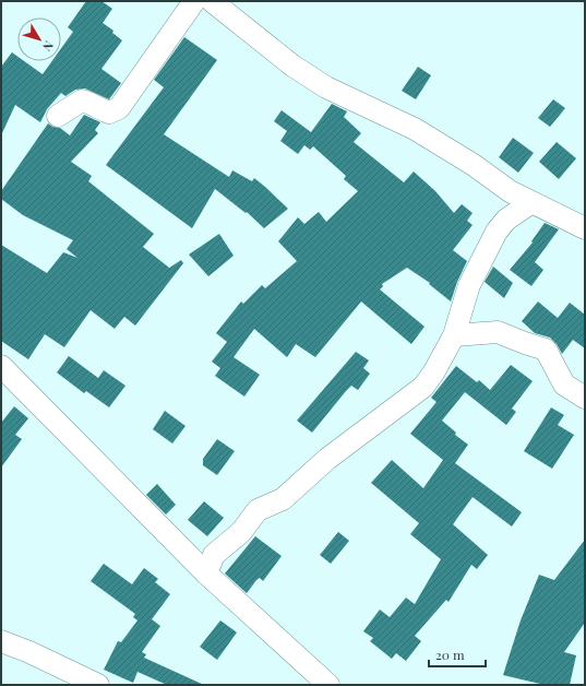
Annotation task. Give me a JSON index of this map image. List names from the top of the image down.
{
  "scale_bar": "20 m",
  "north": "bottom right"
}
